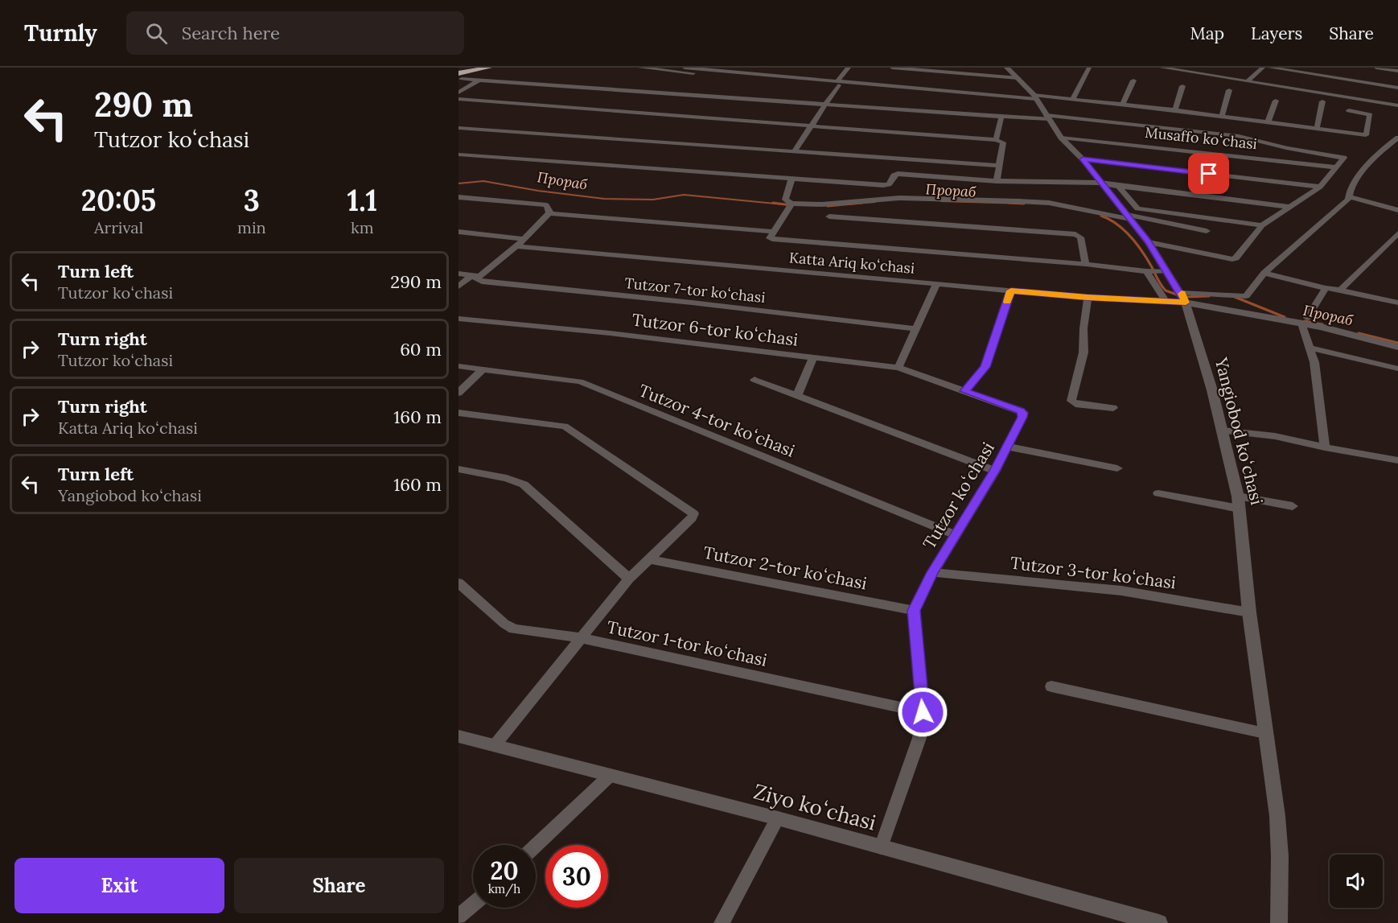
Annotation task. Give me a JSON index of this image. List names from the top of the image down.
{
  "streets": {
    "street": [
      "Musaffo koʻchasi",
      "Katta Ariq koʻchasi",
      "Tutzor 7-tor koʻchasi",
      "Tutzor 6-tor koʻchasi",
      "Tutzor 4-tor koʻchasi",
      "Yangiobod koʻchasi",
      "Tutzor koʻchasi",
      "Tutzor 2-tor koʻchasi",
      "Tutzor 3-tor koʻchasi",
      "Tutzor 1-tor koʻchasi",
      "Ziyo koʻchasi"
    ]
  },
  "crossings": [
    ["Musaffo koʻchasi", "Yangiobod koʻchasi"],
    ["Katta Ariq koʻchasi", "Yangiobod koʻchasi"],
    ["Tutzor 6-tor koʻchasi", "Tutzor koʻchasi"],
    ["Tutzor 4-tor koʻchasi", "Tutzor koʻchasi"],
    ["Yangiobod koʻchasi", "Tutzor 3-tor koʻchasi"],
    ["Tutzor koʻchasi", "Tutzor 2-tor koʻchasi"],
    ["Tutzor koʻchasi", "Tutzor 3-tor koʻchasi"]
  ],
  "water": ["Прораб"],
  "page": {
    "header": "Turnly",
    "search": "Search here",
    "nav": ["Map", "Layers", "Share"],
    "turn": ["290 m", "Tutzor koʻchasi"],
    "eta": [
      "20:05",
      "Arrival",
      "3",
      "min",
      "1.1",
      "km"
    ],
    "list": [
      {
        "name": "Turn left",
        "note": "Tutzor koʻchasi",
        "value": "290 m"
      },
      {
        "name": "Turn right",
        "note": "Tutzor koʻchasi",
        "value": "60 m"
      },
      {
        "name": "Turn right",
        "note": "Katta Ariq koʻchasi",
        "value": "160 m"
      },
      {
        "name": "Turn left",
        "note": "Yangiobod koʻchasi",
        "value": "160 m"
      }
    ],
    "speed": "20 km/h",
    "limit": "30",
    "buttons": ["Exit", "Share"]
  }
}
